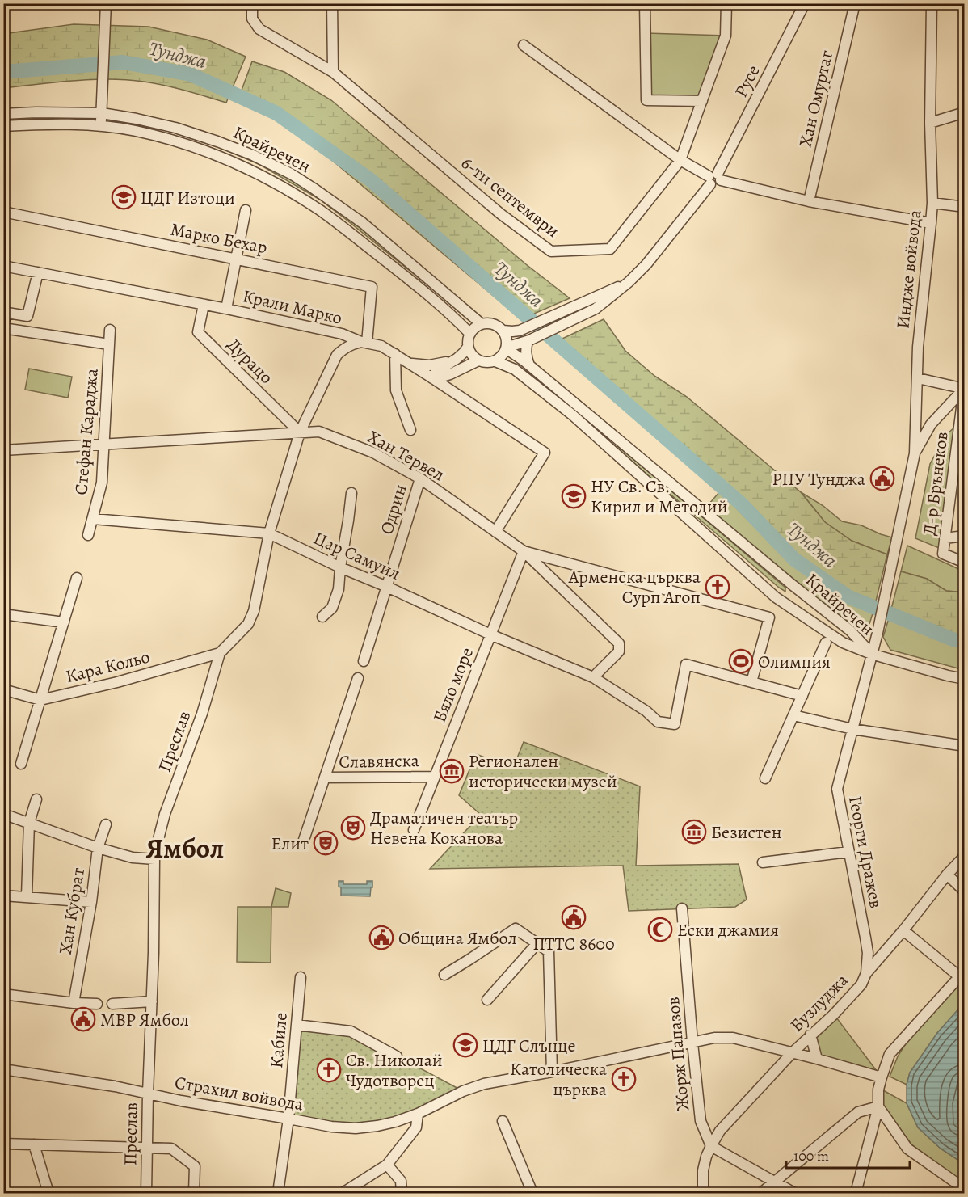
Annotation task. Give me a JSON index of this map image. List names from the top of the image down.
{
  "streets": {
    "street": [
      "Русе",
      "Хан Омуртаг",
      "Крайречен",
      "6-ти септември",
      "Марко Бехар",
      "Индже войвода",
      "Крали Марко",
      "Дурацо",
      "Стефан Караджа",
      "Хан Тервел",
      "Д-р Брънеков",
      "Одрин",
      "Цар Самуил",
      "Кара Кольо",
      "Бяло море",
      "Преслав",
      "Славянска",
      "Георги Дражев",
      "Хан Кубрат",
      "Бузлуджа",
      "Кабиле",
      "Жорж Папазов",
      "Страхил войвода"
    ]
  },
  "crossings": [
    ["Крайречен", "Георги Дражев"],
    ["Марко Бехар", "Крали Марко"],
    ["Марко Бехар", "Преслав"],
    ["Индже войвода", "Георги Дражев"],
    ["Крали Марко", "Дурацо"],
    ["Крали Марко", "Хан Тервел"],
    ["Крали Марко", "Преслав"],
    ["Дурацо", "Хан Тервел"],
    ["Дурацо", "Преслав"],
    ["Стефан Караджа", "Хан Тервел"],
    ["Стефан Караджа", "Цар Самуил"],
    ["Хан Тервел", "Одрин"],
    ["Хан Тервел", "Цар Самуил"],
    ["Хан Тервел", "Бяло море"],
    ["Хан Тервел", "Преслав"],
    ["Одрин", "Цар Самуил"],
    ["Цар Самуил", "Бяло море"],
    ["Цар Самуил", "Преслав"],
    ["Кара Кольо", "Преслав"],
    ["Бяло море", "Славянска"],
    ["Преслав", "Страхил войвода"],
    ["Георги Дражев", "Бузлуджа"],
    ["Бузлуджа", "Жорж Папазов"],
    ["Бузлуджа", "Страхил войвода"],
    ["Кабиле", "Страхил войвода"],
    ["Жорж Папазов", "Страхил войвода"]
  ],
  "districts": ["Ямбол"],
  "water": ["Тунджа"],
  "places": {
    "school or university": ["ЦДГ Изтоци", "НУ Св. Св. Кирил и Методий", "ЦДГ Слънце"],
    "public building": [
      "РПУ Тунджа",
      "ПТТС 8600",
      "Община Ямбол",
      "МВР Ямбол"
    ],
    "church": ["Арменска църква Сурп Агоп", "Св. Николай Чудотворец", "Католическа църква"],
    "sports": ["Олимпия"],
    "museum": ["Регионален исторически музей", "Безистен"],
    "theatre": ["Драматичен театър Невена Коканова", "Елит"],
    "mosque": ["Ески джамия"]
  },
  "scale_bar": "100 m"
}
